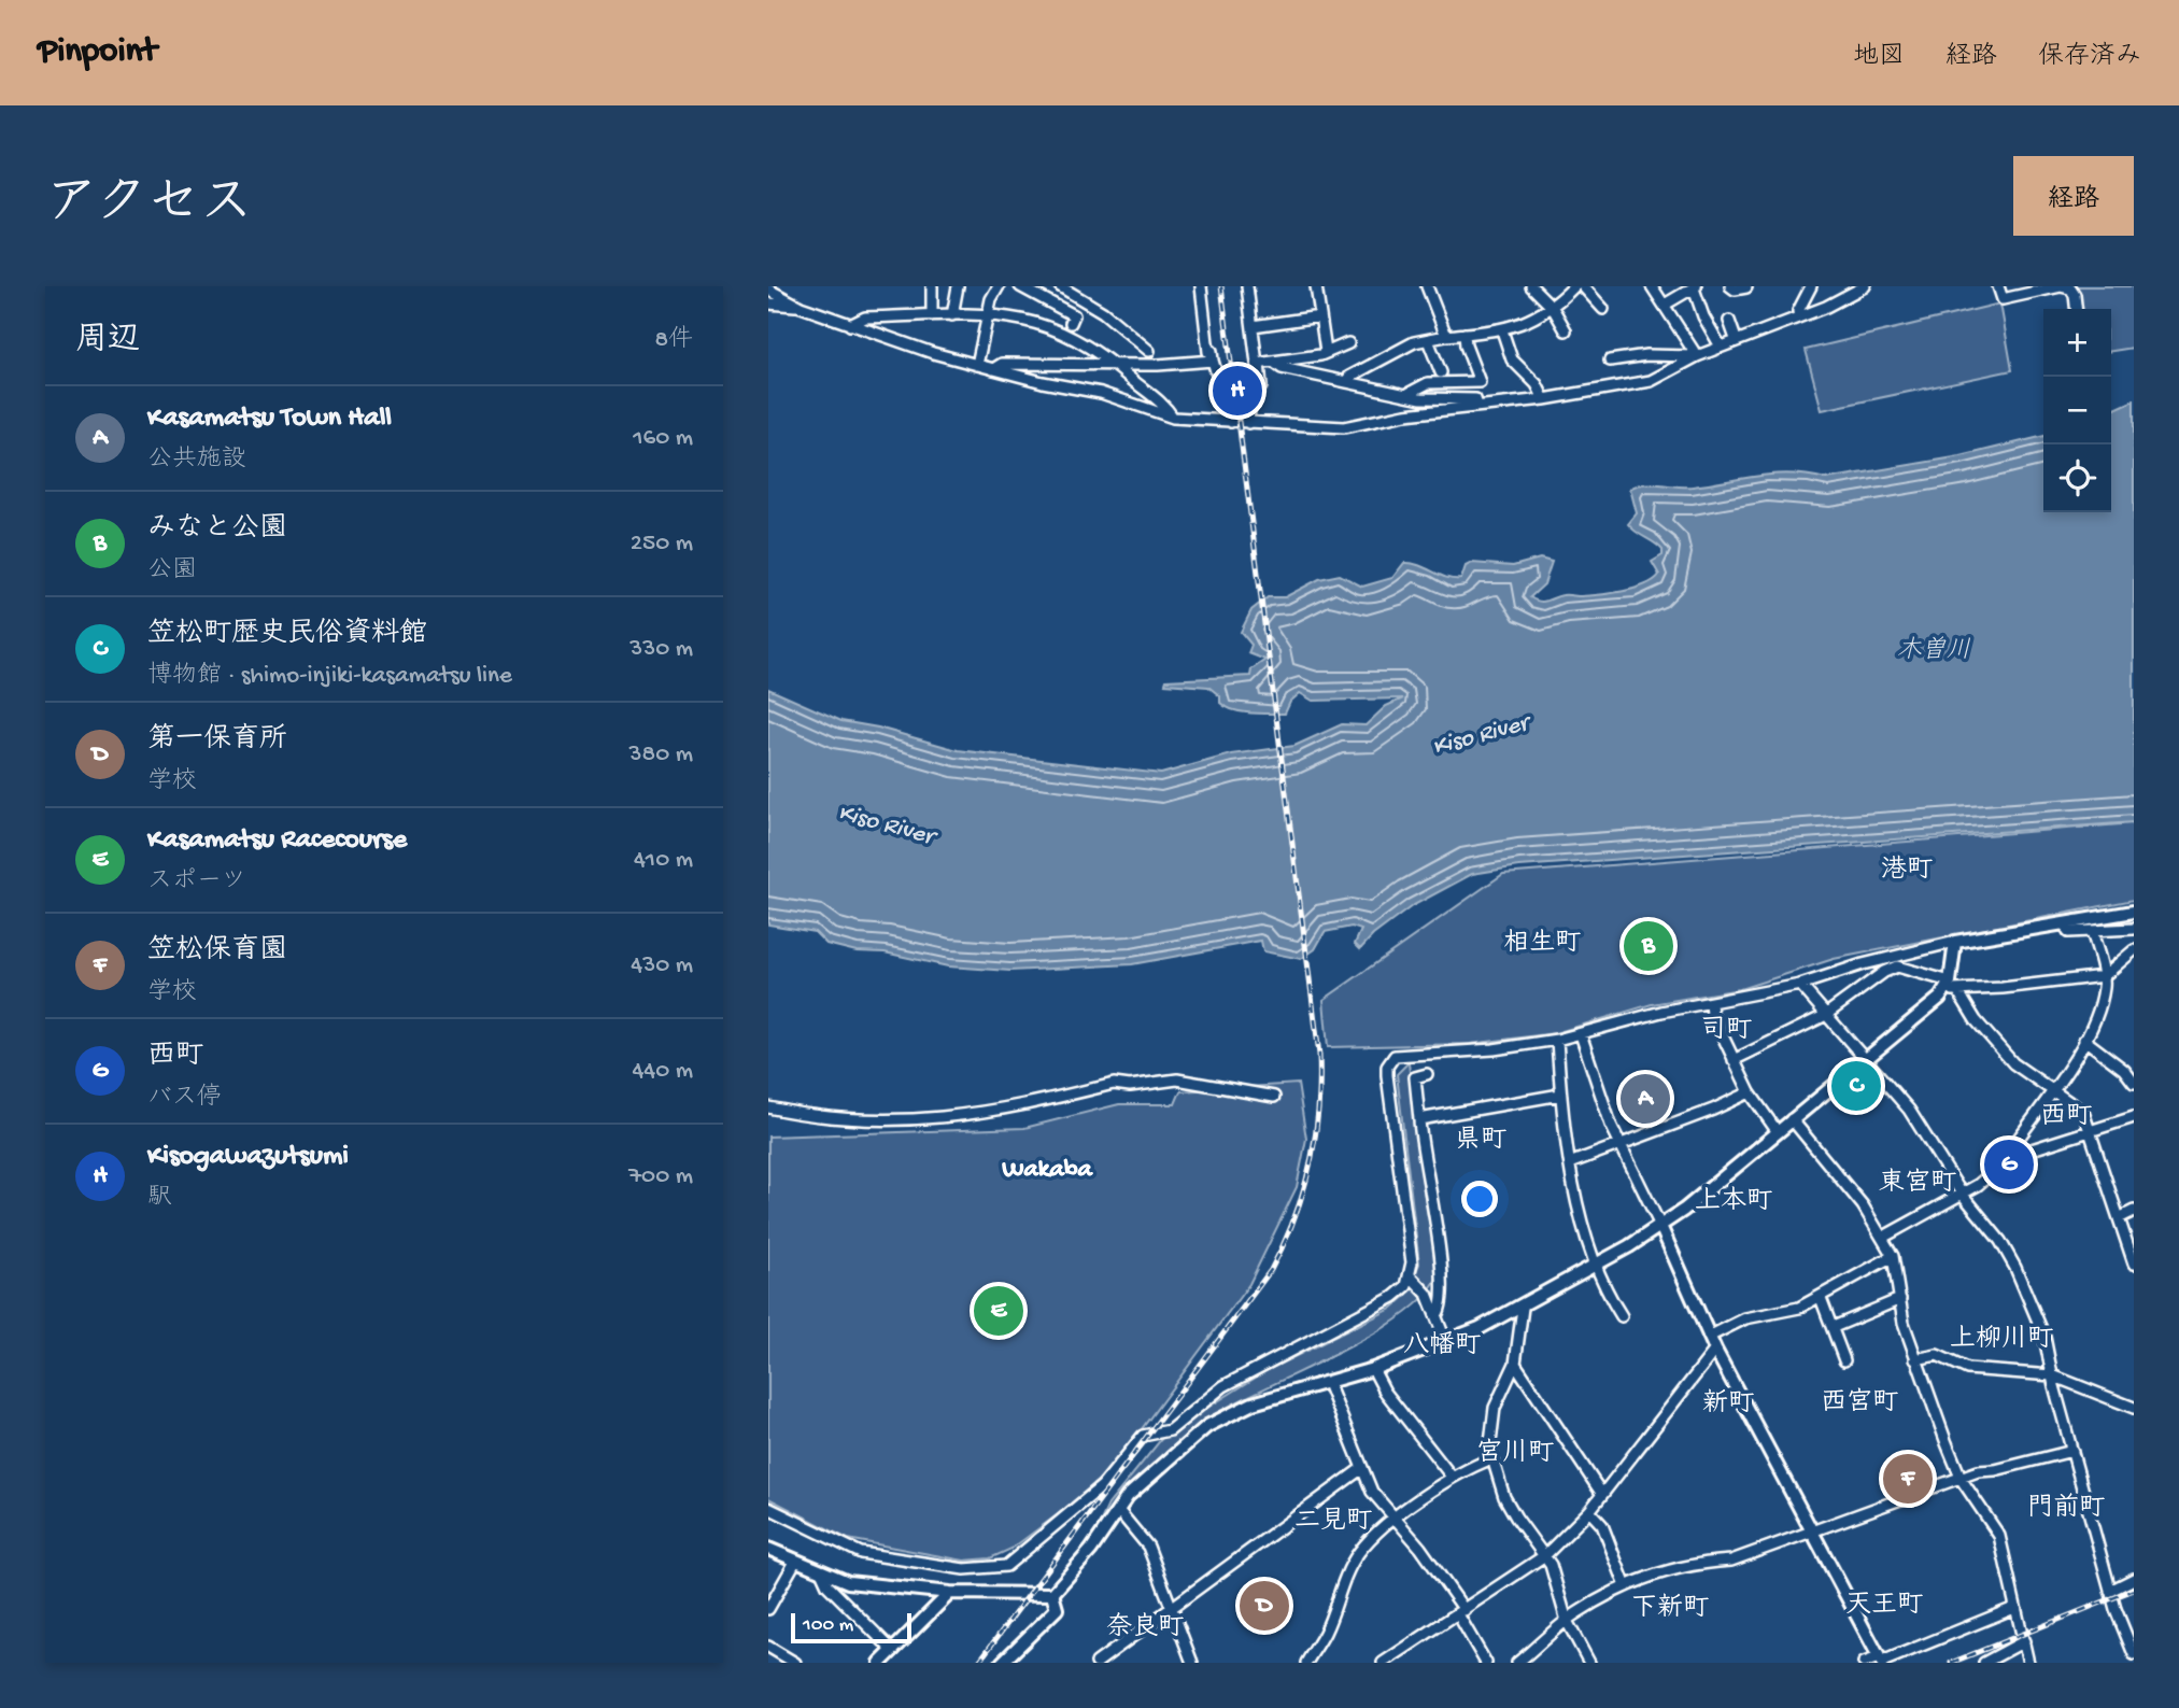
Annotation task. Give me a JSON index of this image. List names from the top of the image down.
{
  "districts": [
    "港町",
    "相生町",
    "司町",
    "西町",
    "県町",
    "Wakaba",
    "東宮町",
    "上本町",
    "上柳川町",
    "八幡町",
    "西宮町",
    "新町",
    "宮川町",
    "門前町",
    "二見町",
    "天王町",
    "下新町",
    "奈良町"
  ],
  "water": ["木曽川", "Kiso River"],
  "scale_bar": "100 m",
  "page": {
    "header": "Pinpoint",
    "nav": ["地図", "経路", "保存済み"],
    "title": "アクセス",
    "buttons": "経路",
    "heading": ["周辺", "8件"],
    "map_buttons": ["+", "−"],
    "pins": [
      "H",
      "B",
      "C",
      "A",
      "G",
      "E",
      "F",
      "D"
    ],
    "list": [
      {
        "mark": "A",
        "name": "Kasamatsu Town Hall",
        "note": "公共施設",
        "value": "160 m"
      },
      {
        "mark": "B",
        "name": "みなと公園",
        "note": "公園",
        "value": "250 m"
      },
      {
        "mark": "C",
        "name": "笠松町歴史民俗資料館",
        "note": "博物館 · shimo-injiki-kasamatsu line",
        "value": "330 m"
      },
      {
        "mark": "D",
        "name": "第一保育所",
        "note": "学校",
        "value": "380 m"
      },
      {
        "mark": "E",
        "name": "Kasamatsu Racecourse",
        "note": "スポーツ",
        "value": "410 m"
      },
      {
        "mark": "F",
        "name": "笠松保育園",
        "note": "学校",
        "value": "430 m"
      },
      {
        "mark": "G",
        "name": "西町",
        "note": "バス停",
        "value": "440 m"
      },
      {
        "mark": "H",
        "name": "Kisogawazutsumi",
        "note": "駅",
        "value": "700 m"
      }
    ],
    "scale": "100 m"
  }
}
